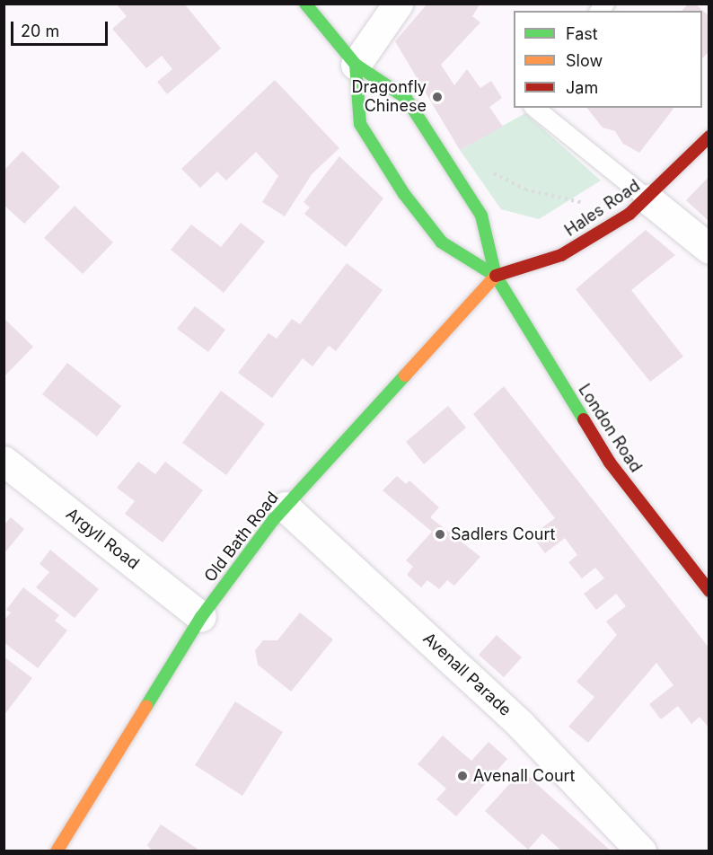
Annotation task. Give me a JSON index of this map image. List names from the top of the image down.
{
  "streets": {
    "main road": ["Hales Road", "London Road", "Old Bath Road"],
    "street": ["Argyll Road", "Avenall Parade"]
  },
  "crossings": [
    ["Hales Road", "London Road"],
    ["Hales Road", "Old Bath Road"],
    ["London Road", "Old Bath Road"],
    ["Old Bath Road", "Argyll Road"],
    ["Old Bath Road", "Avenall Parade"]
  ],
  "places": ["Dragonfly Chinese", "Sadlers Court", "Avenall Court"],
  "legend": ["Fast", "Slow", "Jam"],
  "scale_bar": "20 m"
}
